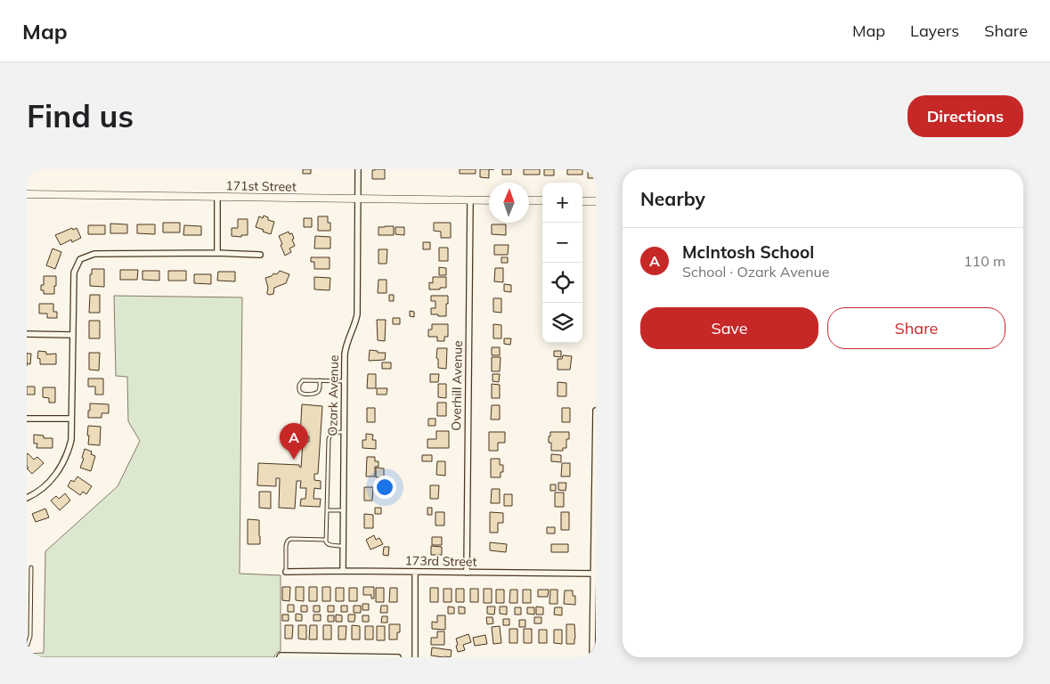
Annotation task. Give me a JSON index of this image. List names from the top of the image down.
{
  "streets": {
    "street": [
      "171st Street",
      "Overhill Avenue",
      "Ozark Avenue",
      "173rd Street"
    ]
  },
  "crossings": [
    ["171st Street", "Overhill Avenue"],
    ["171st Street", "Ozark Avenue"],
    ["Overhill Avenue", "173rd Street"],
    ["Ozark Avenue", "173rd Street"]
  ],
  "north": "top",
  "page": {
    "header": "Map",
    "nav": ["Map", "Layers", "Share"],
    "buttons": [
      "Directions",
      ["Save", "Share"]
    ],
    "title": "Find us",
    "heading": "Nearby",
    "map_buttons": ["+", "−"],
    "list": [
      {
        "mark": "A",
        "name": "McIntosh School",
        "note": "School · Ozark Avenue",
        "value": "110 m"
      }
    ],
    "pins": "A"
  }
}
